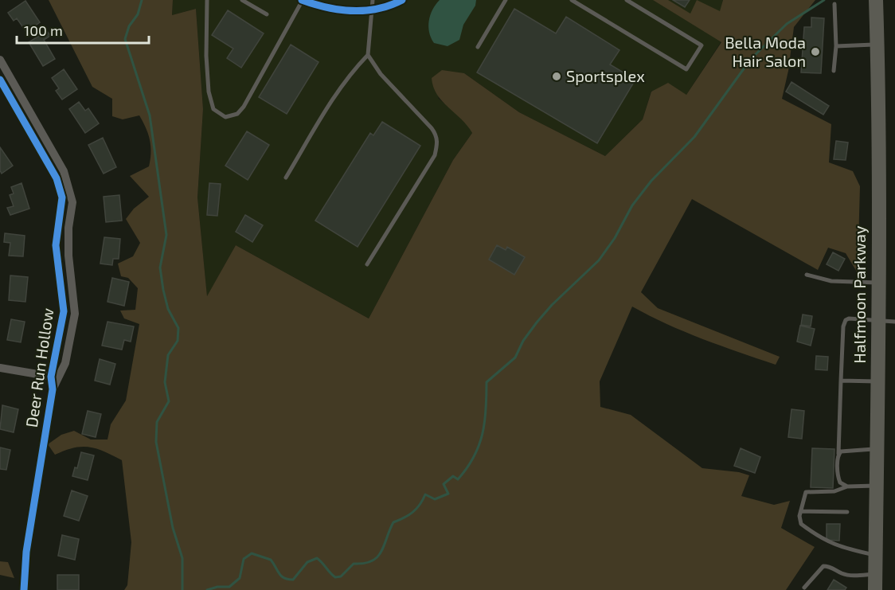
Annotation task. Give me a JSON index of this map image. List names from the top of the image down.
{
  "streets": {
    "main road": ["Halfmoon Parkway"],
    "street": ["Deer Run Hollow"]
  },
  "places": ["Bella Moda Hair Salon", "Sportsplex"],
  "scale_bar": "100 m"
}
